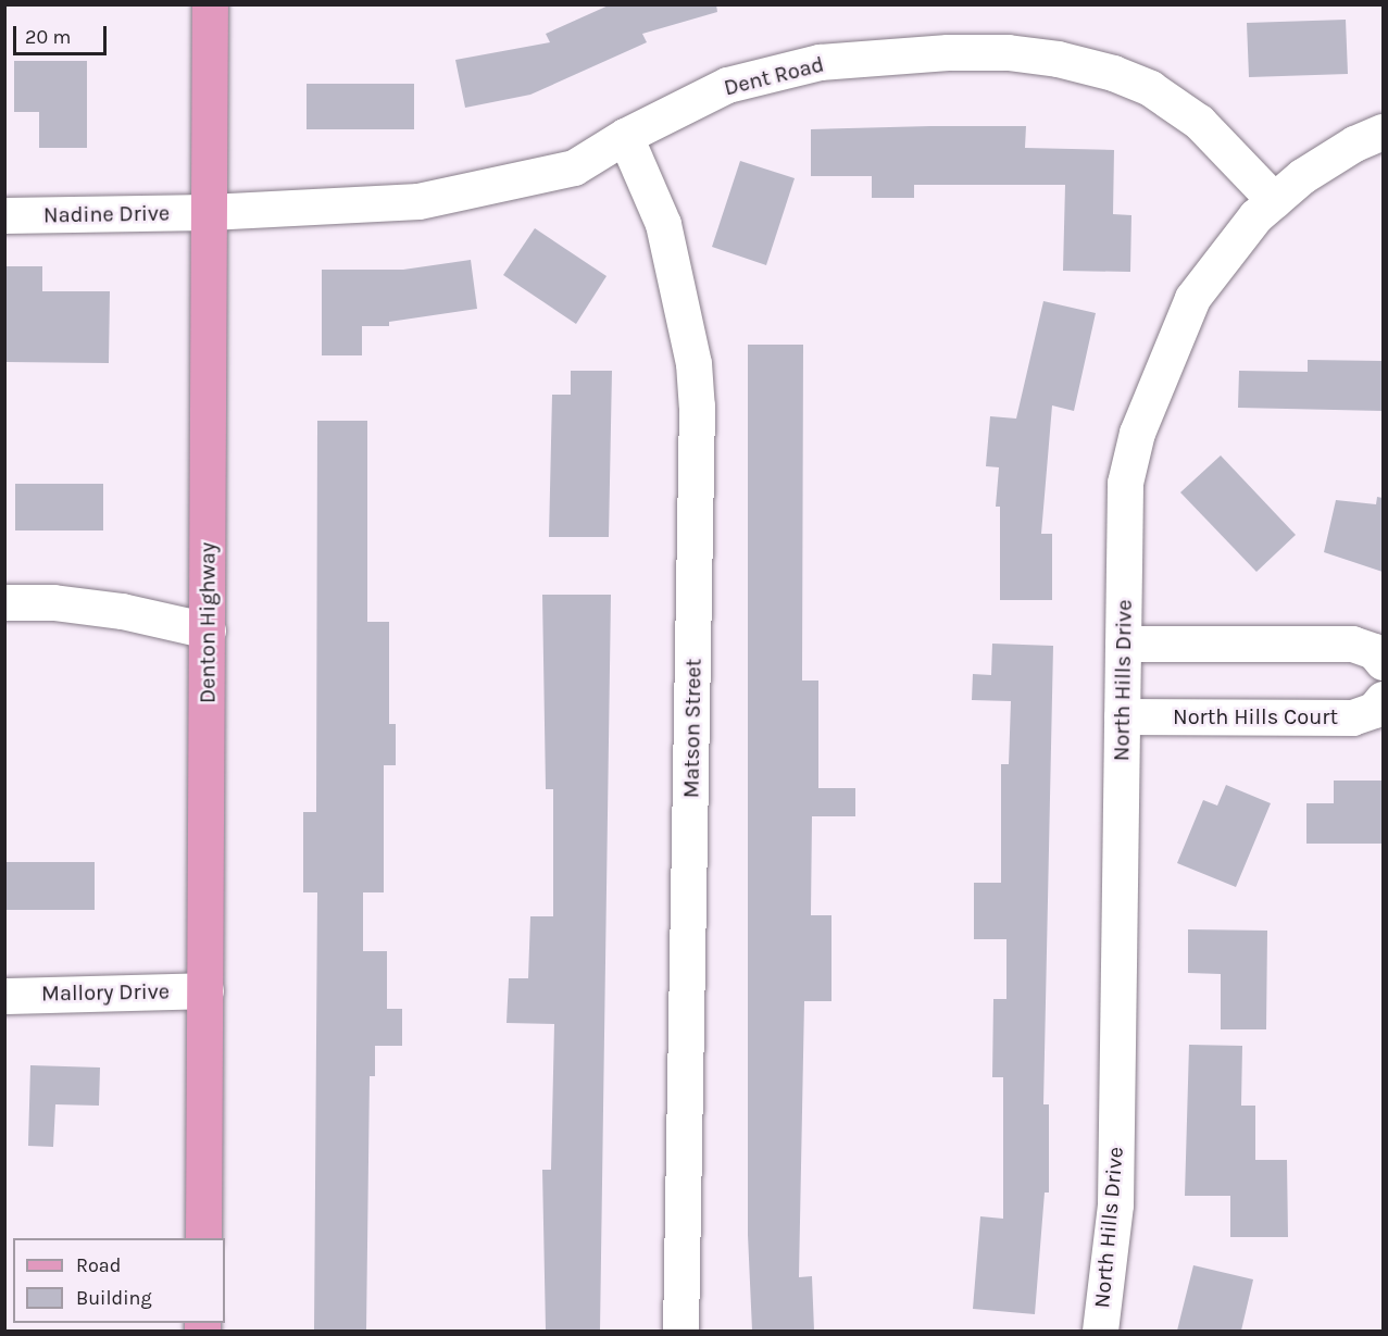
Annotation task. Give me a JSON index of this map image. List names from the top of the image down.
{
  "streets": {
    "main road": ["Denton Highway"],
    "street": [
      "Dent Road",
      "Nadine Drive",
      "North Hills Drive",
      "North Hills Court",
      "Matson Street",
      "Mallory Drive"
    ]
  },
  "crossings": [
    ["Dent Road", "Nadine Drive"],
    ["Dent Road", "Denton Highway"],
    ["Dent Road", "North Hills Drive"],
    ["Dent Road", "Matson Street"],
    ["Nadine Drive", "Denton Highway"],
    ["Denton Highway", "Mallory Drive"],
    ["North Hills Drive", "North Hills Court"]
  ],
  "legend": ["Road", "Building"],
  "scale_bar": "20 m"
}
